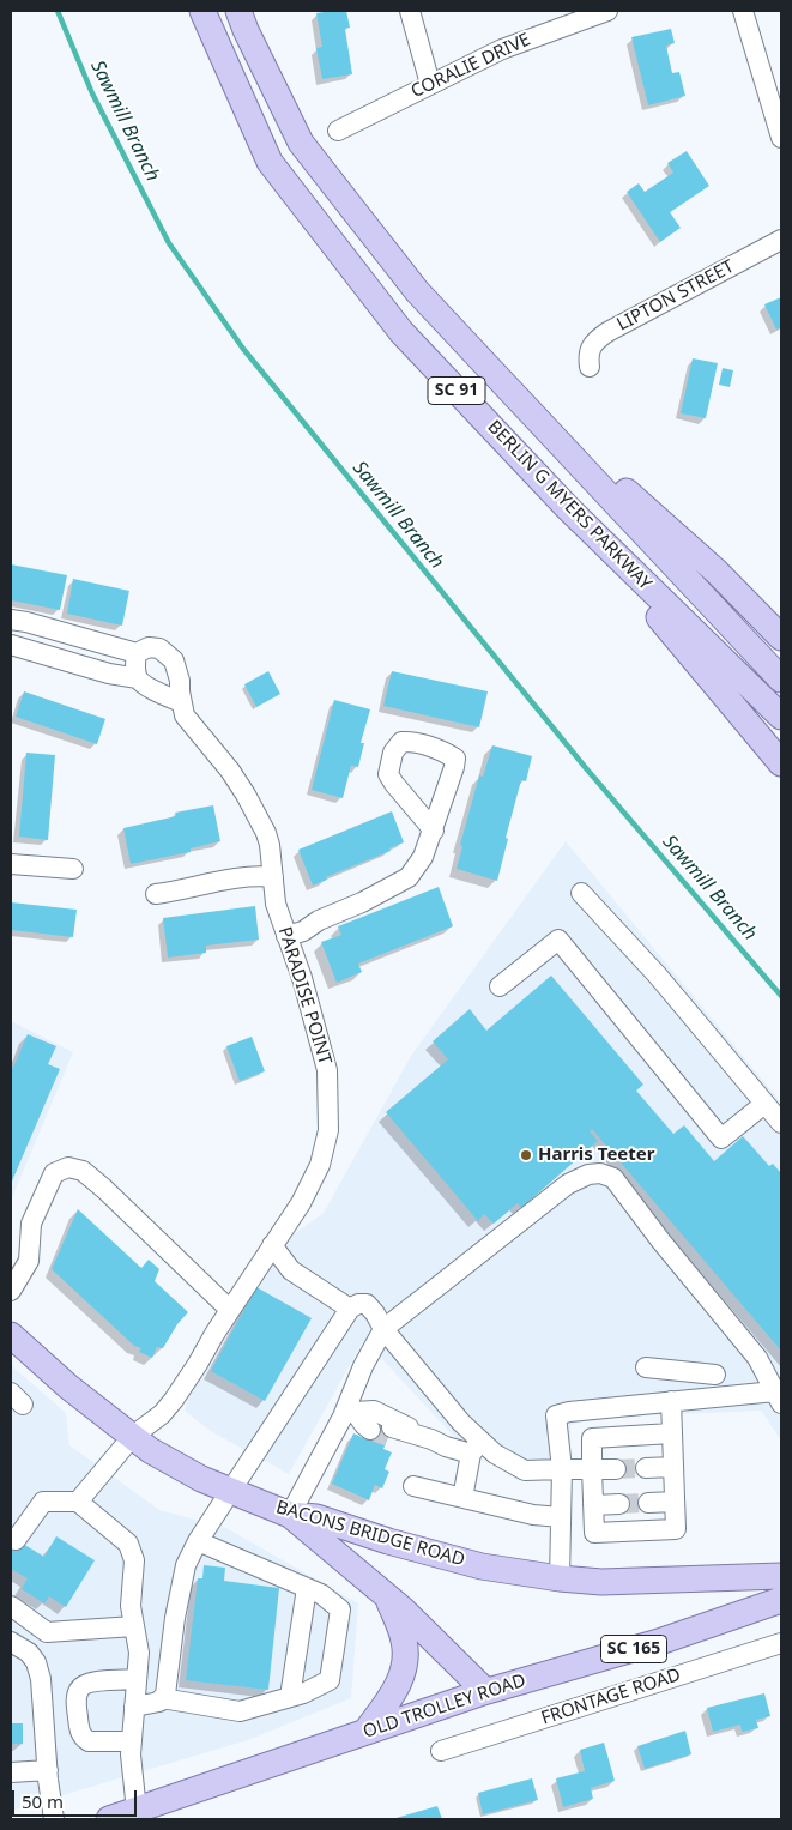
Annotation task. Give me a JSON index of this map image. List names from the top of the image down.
{
  "streets": {
    "main road": [
      "SC 91",
      "BERLIN G MYERS PARKWAY",
      "BACONS BRIDGE ROAD",
      "SC 165",
      "OLD TROLLEY ROAD"
    ],
    "street": [
      "CORALIE DRIVE",
      "LIPTON STREET",
      "PARADISE POINT",
      "FRONTAGE ROAD"
    ]
  },
  "crossings": [
    ["PARADISE POINT", "BACONS BRIDGE ROAD"]
  ],
  "water": ["Sawmill Branch"],
  "places": ["Harris Teeter"],
  "scale_bar": "50 m"
}
